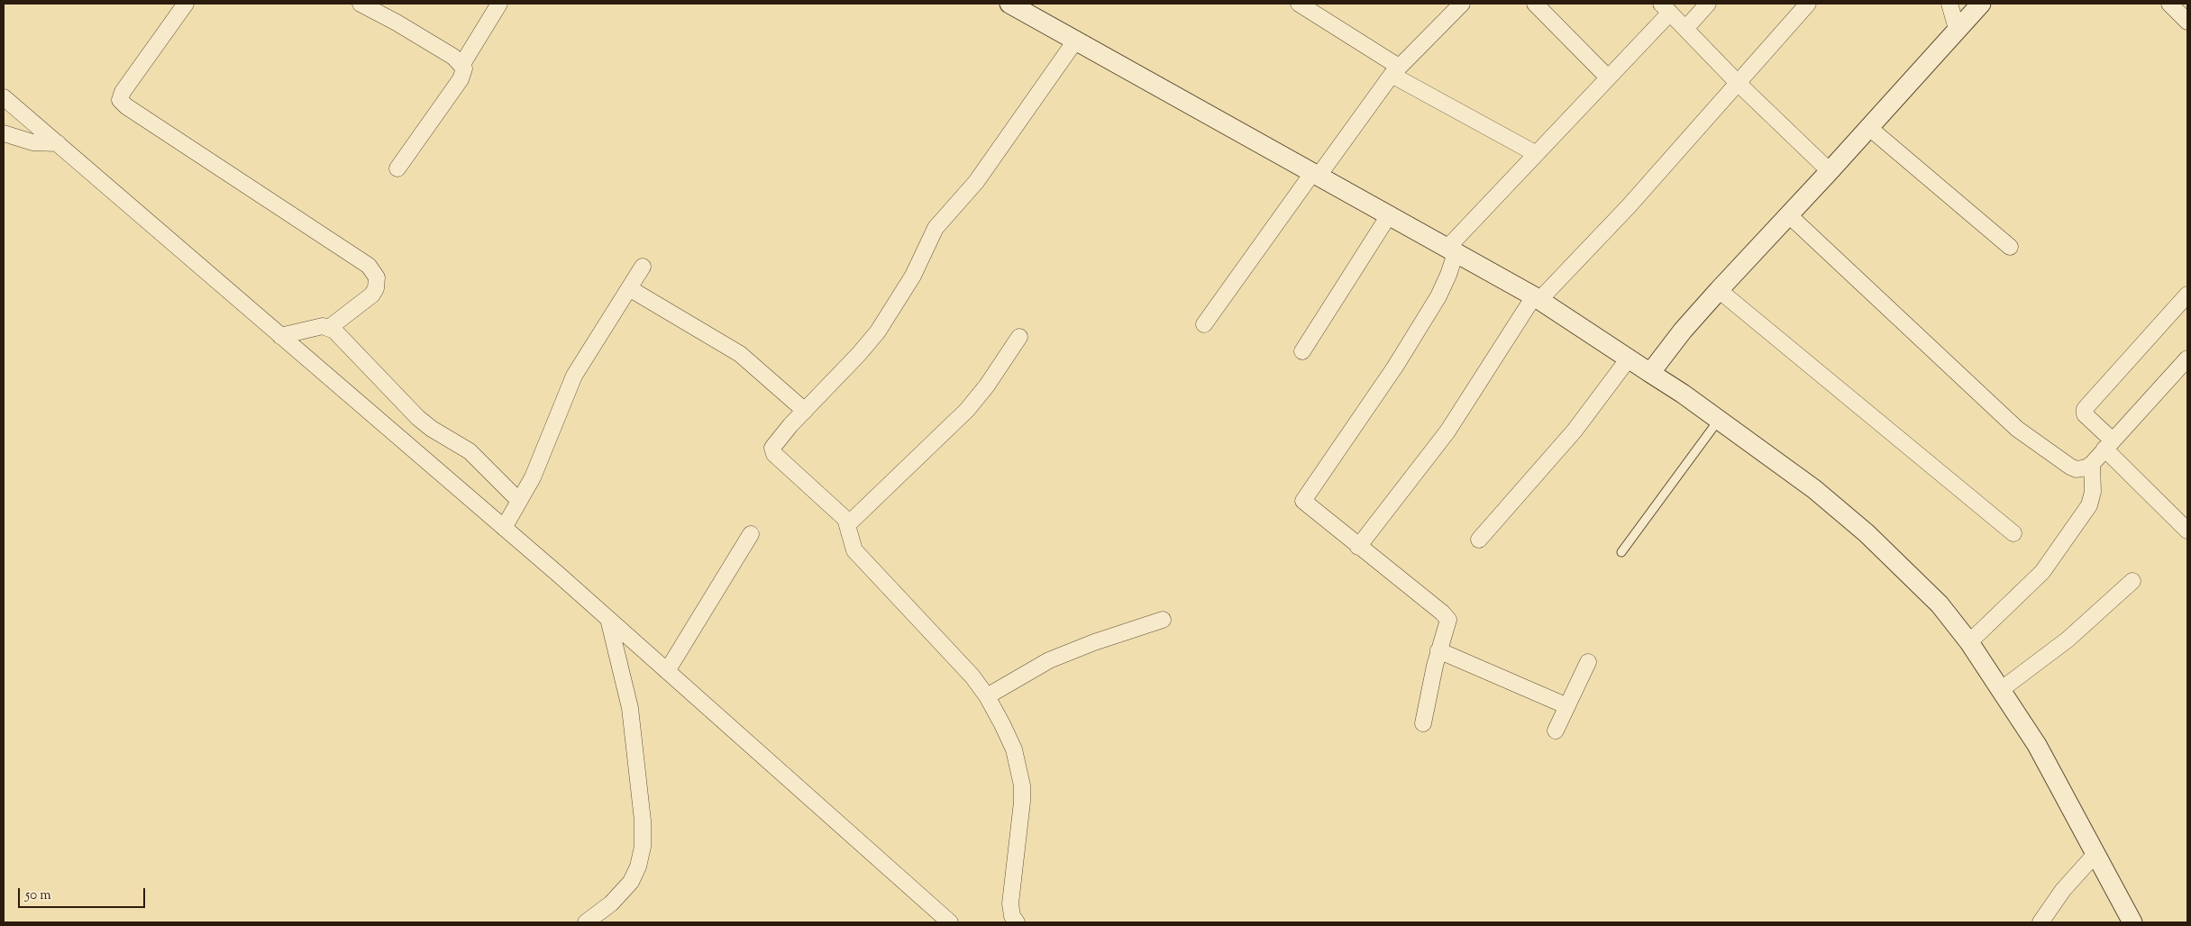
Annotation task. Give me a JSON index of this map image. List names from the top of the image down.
{
  "scale_bar": "50 m"
}
